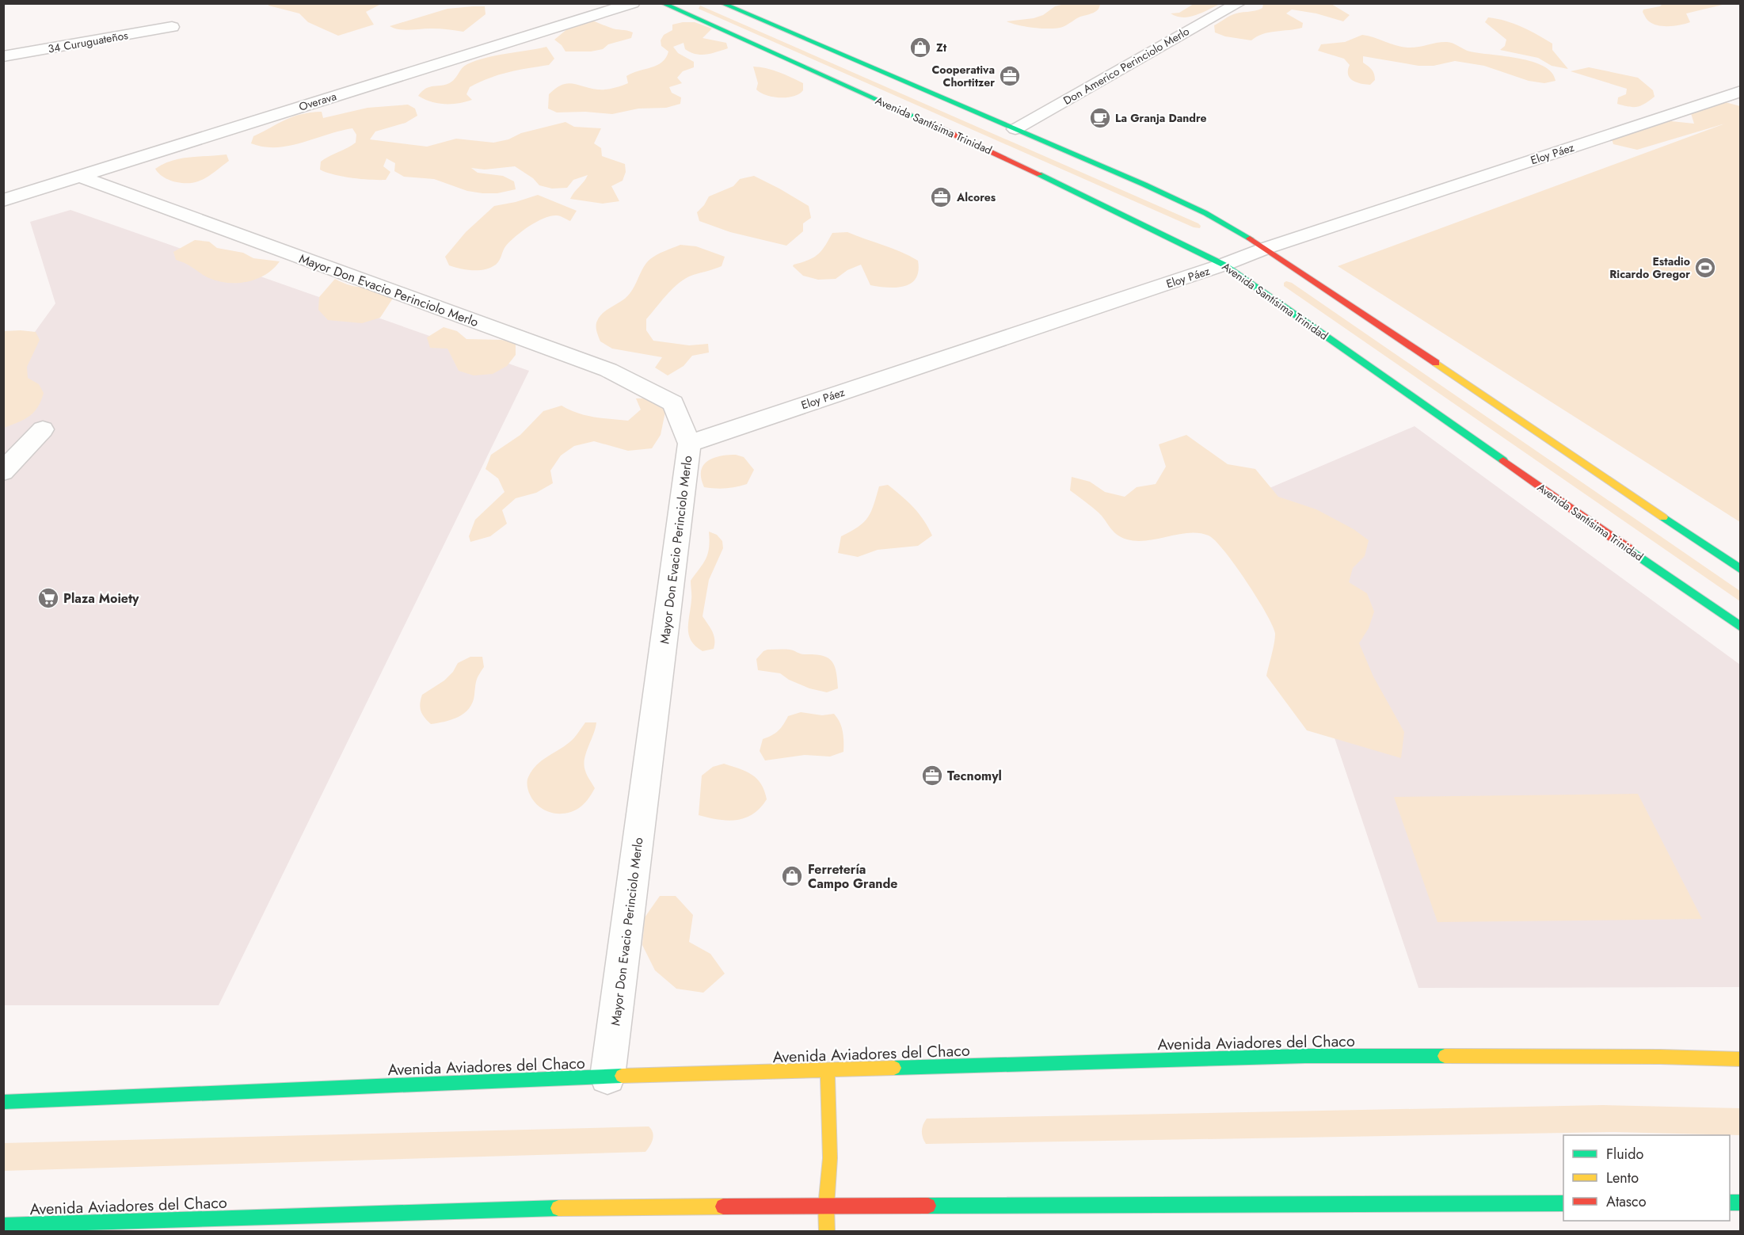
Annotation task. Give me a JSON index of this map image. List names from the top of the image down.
{
  "streets": {
    "main road": ["Avenida Santísima Trinidad", "Avenida Aviadores del Chaco"],
    "street": [
      "34 Curuguateños",
      "Don Americo Perinciolo Merlo",
      "Overava",
      "Eloy Páez",
      "Mayor Don Evacio Perinciolo Merlo"
    ]
  },
  "crossings": [
    ["Overava", "Mayor Don Evacio Perinciolo Merlo"],
    ["Avenida Santísima Trinidad", "Eloy Páez"],
    ["Eloy Páez", "Mayor Don Evacio Perinciolo Merlo"],
    ["Mayor Don Evacio Perinciolo Merlo", "Avenida Aviadores del Chaco"]
  ],
  "places": {
    "shop": ["Zt", "Ferretería Campo Grande"],
    "office": ["Cooperativa Chortitzer", "Alcores", "Tecnomyl"],
    "cafe": ["La Granja Dandre"],
    "sports": ["Estadio Ricardo Gregor"],
    "supermarket": ["Plaza Moiety"]
  },
  "legend": ["Fluido", "Lento", "Atasco"]
}
